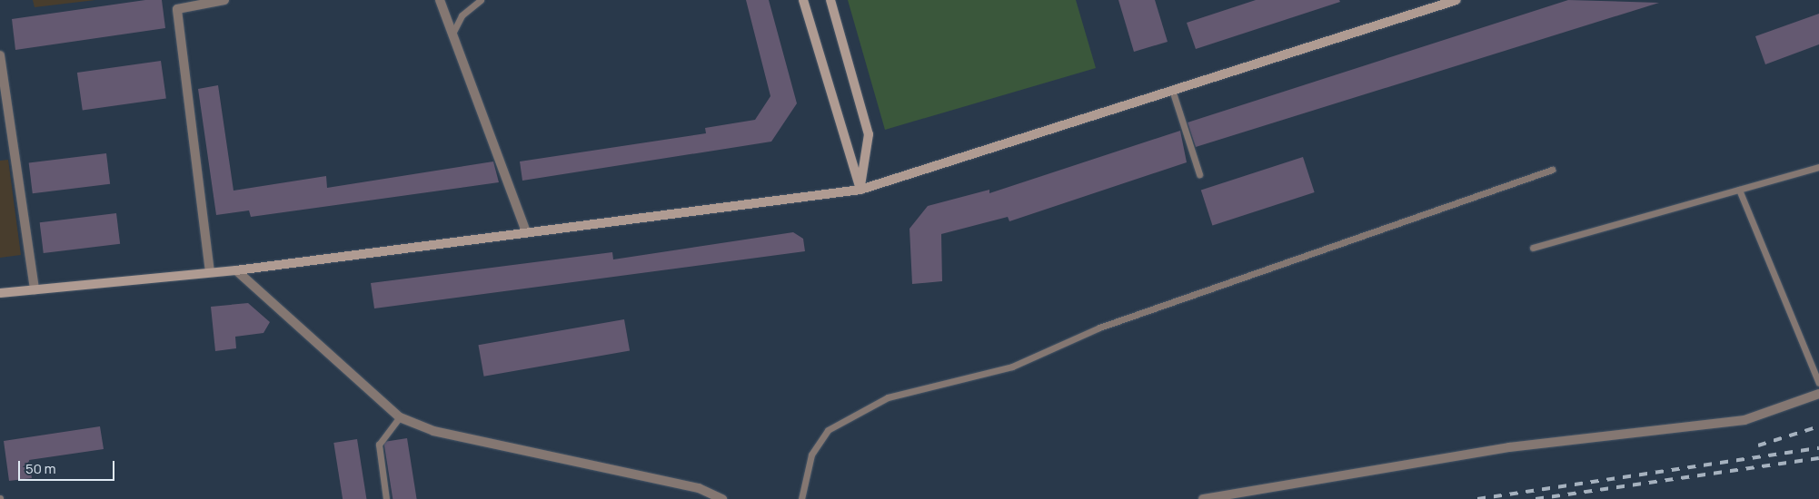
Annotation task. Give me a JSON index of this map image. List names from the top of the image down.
{
  "scale_bar": "50 m"
}
